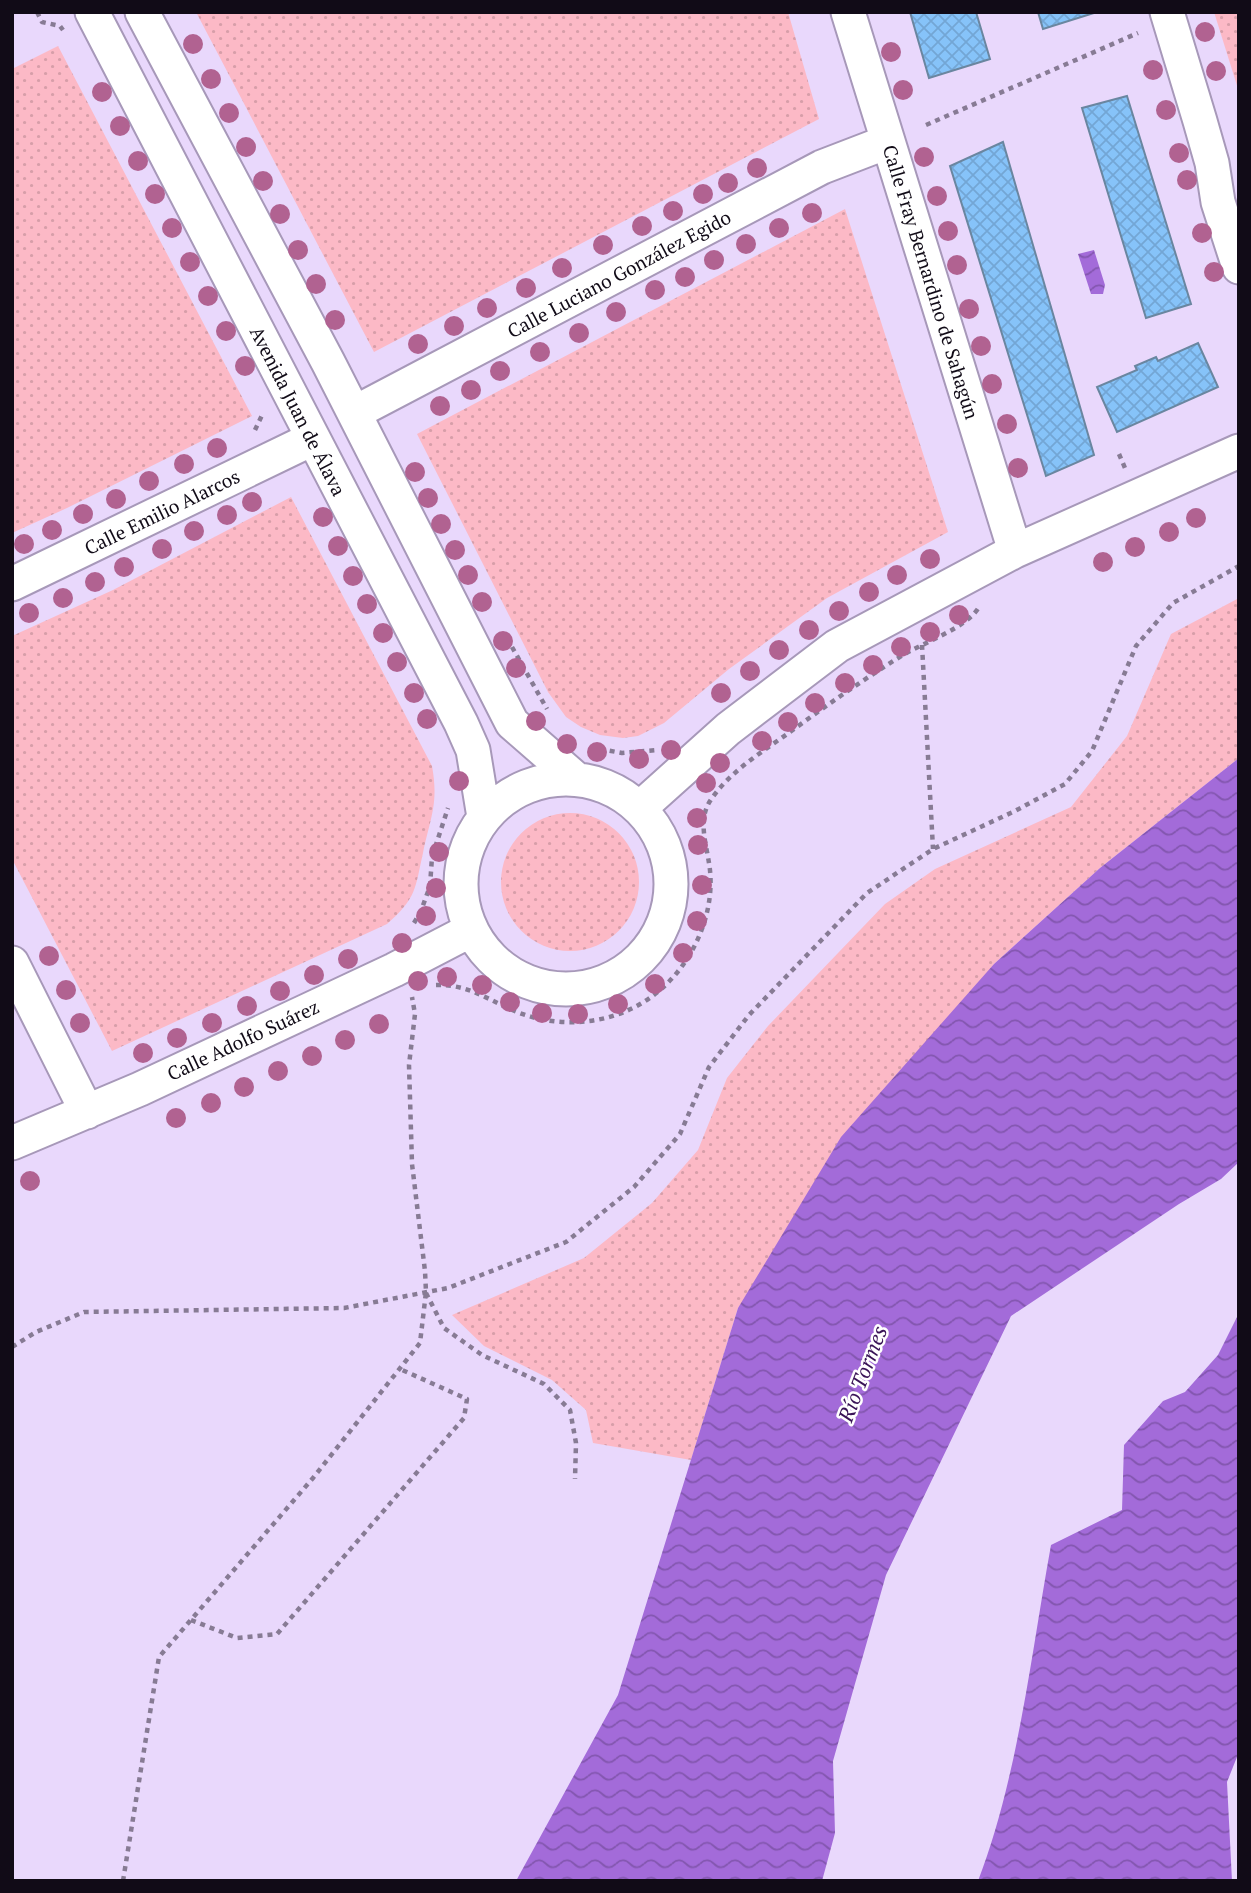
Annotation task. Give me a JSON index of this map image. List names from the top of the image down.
{
  "streets": {
    "street": [
      "Calle Luciano González Egido",
      "Calle Fray Bernardino de Sahagún",
      "Avenida Juan de Álava",
      "Calle Emilio Alarcos",
      "Calle Adolfo Suárez"
    ]
  },
  "crossings": [
    ["Calle Luciano González Egido", "Calle Fray Bernardino de Sahagún"],
    ["Avenida Juan de Álava", "Calle Emilio Alarcos"],
    ["Avenida Juan de Álava", "Calle Adolfo Suárez"]
  ],
  "water": ["Río Tormes"]
}
